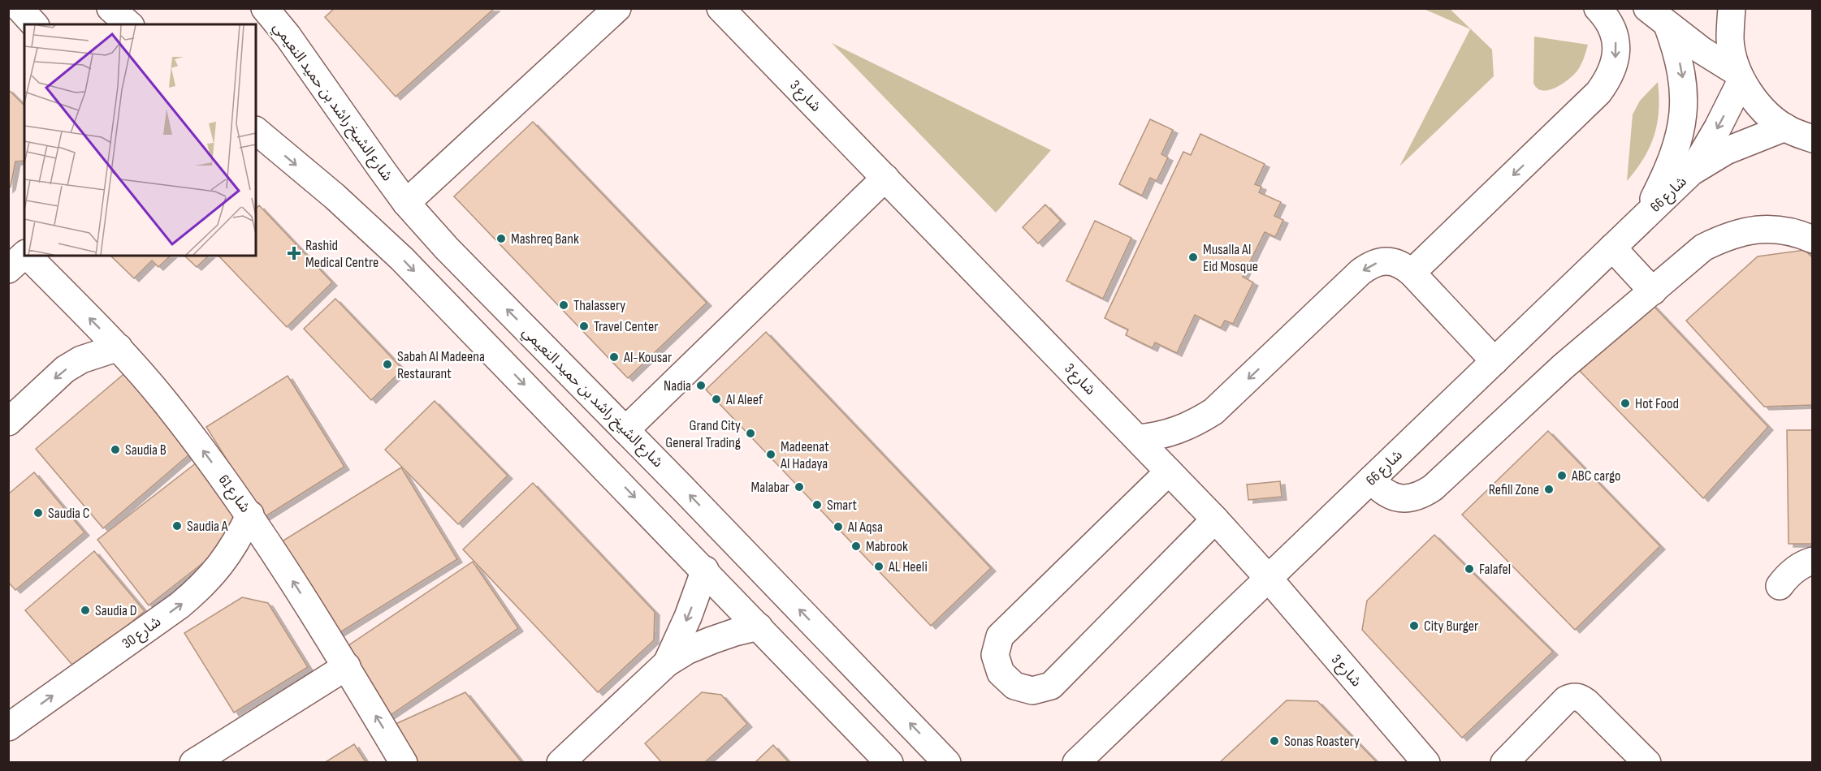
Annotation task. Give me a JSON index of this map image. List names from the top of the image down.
{
  "streets": {
    "street": [
      "شارع 3",
      "شارع الشيخ راشد بن حميد النعيمي",
      "شارع 66",
      "شارع 61",
      "شارع 30"
    ]
  },
  "crossings": [
    ["شارع 3", "شارع 66"],
    ["شارع 61", "شارع 30"]
  ],
  "one_way": ["شارع 61"],
  "places": {
    "other": [
      "Mashreq Bank",
      "Musalla Al Eid Mosque",
      "Thalassery",
      "Travel Center",
      "Al-Kousar",
      "Sabah Al Madeena Restaurant",
      "Nadia",
      "Al Aleef",
      "Hot Food",
      "Grand City General Trading",
      "Saudia B",
      "Madeenat Al Hadaya",
      "ABC cargo",
      "Malabar",
      "Refill Zone",
      "Smart",
      "Saudia C",
      "Saudia A",
      "Al Aqsa",
      "Mabrook",
      "AL Heeli",
      "Falafel",
      "Saudia D",
      "City Burger",
      "Sonas Roastery"
    ],
    "health": ["Rashid Medical Centre"]
  }
}
